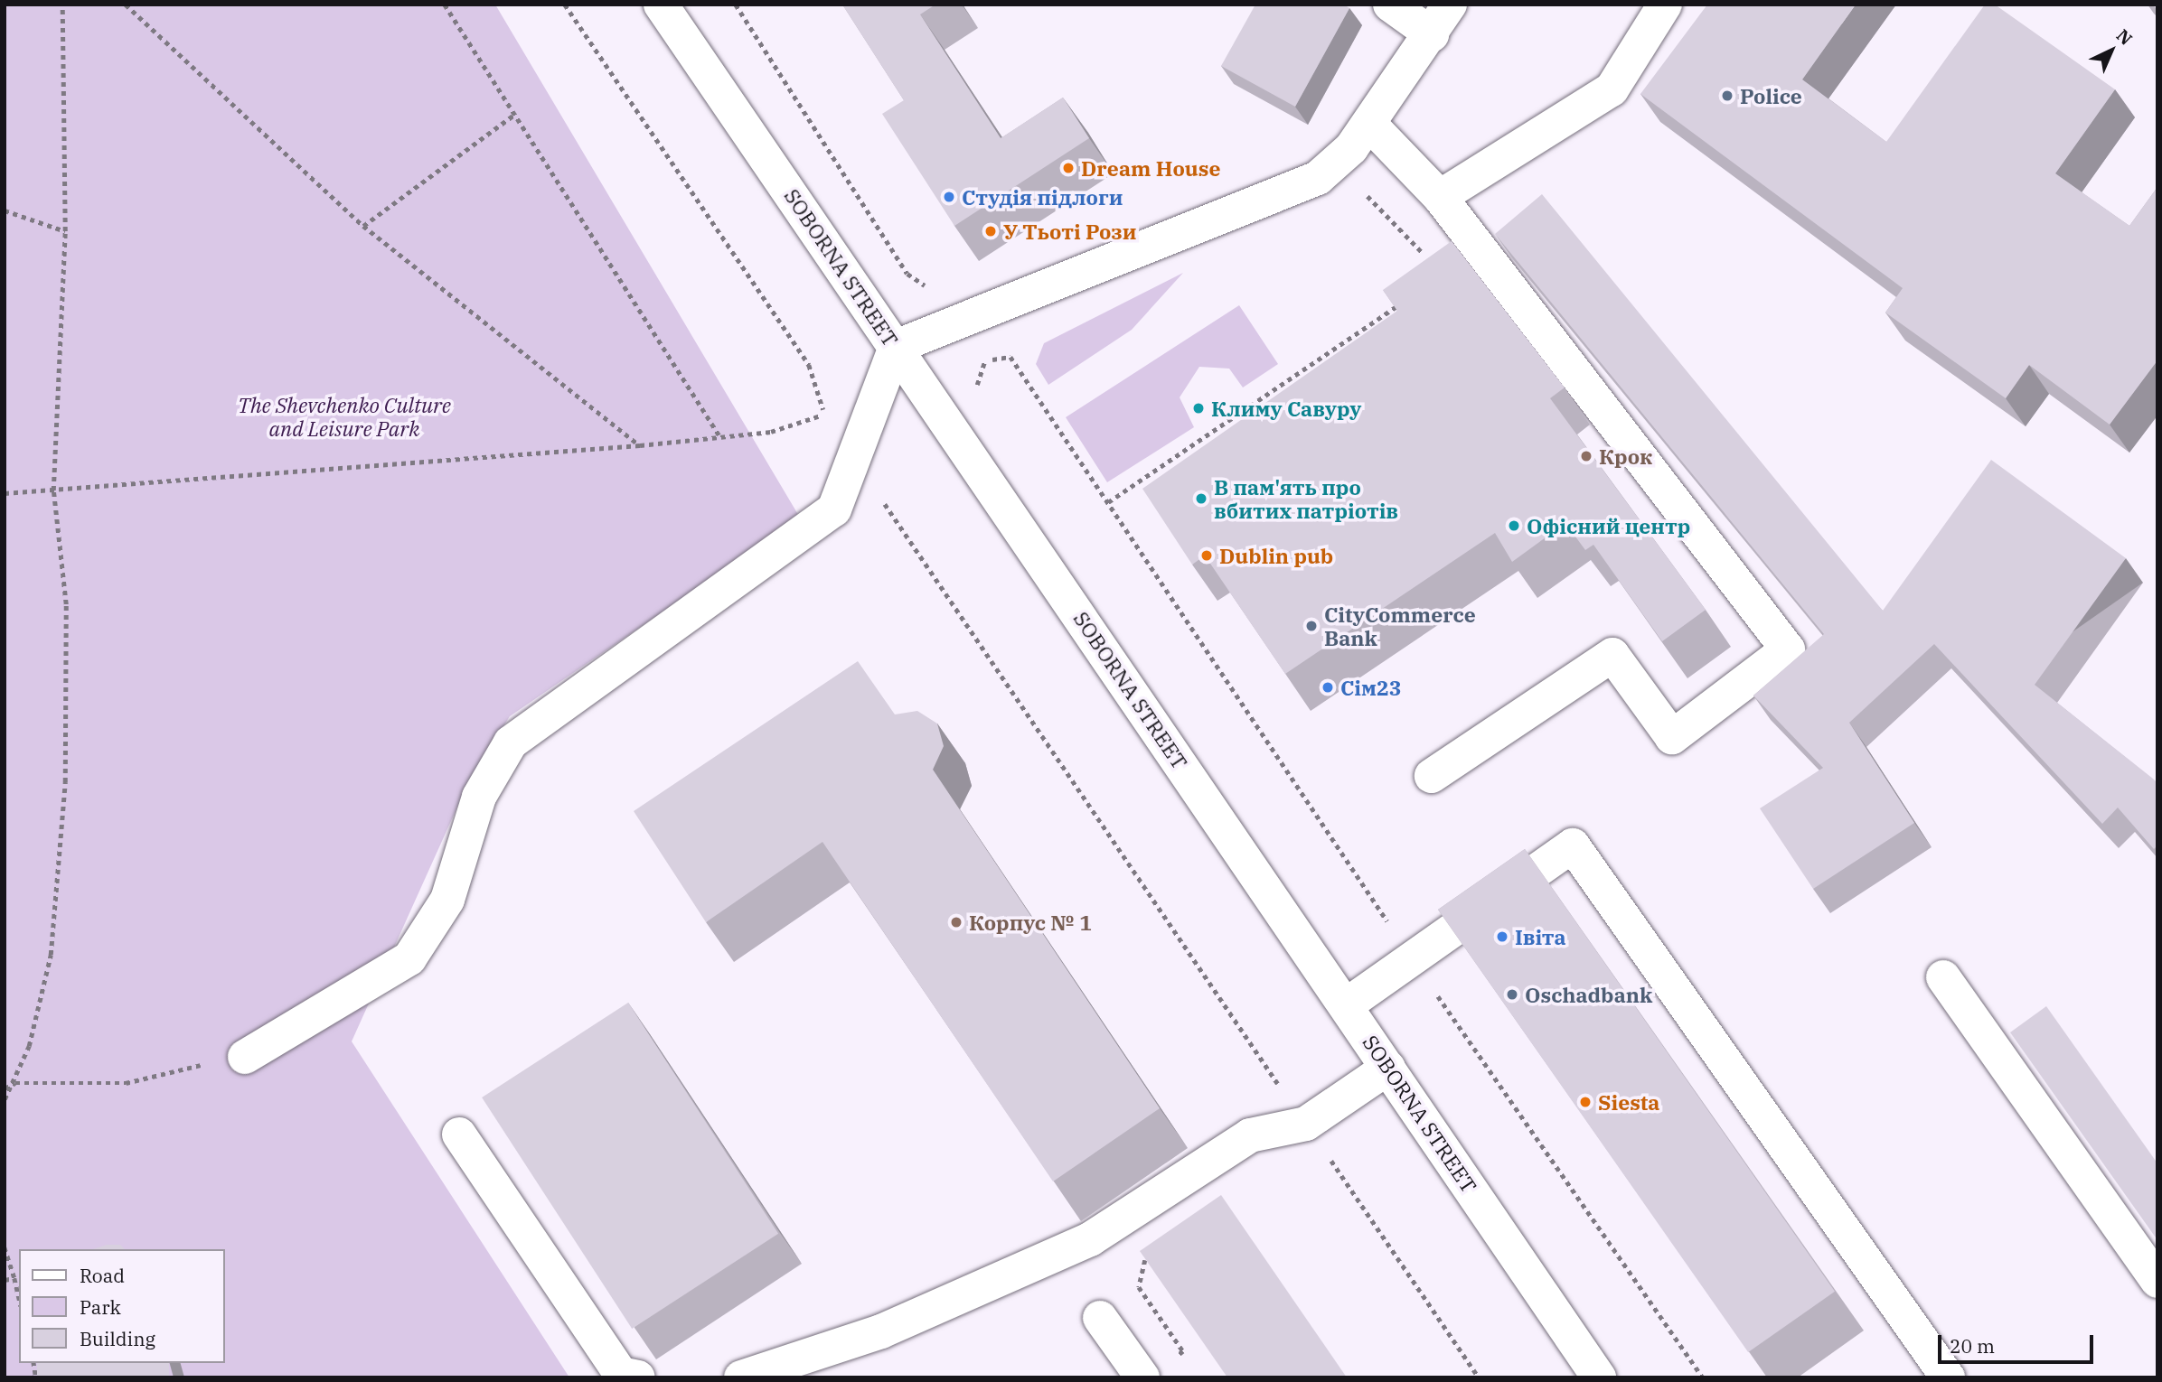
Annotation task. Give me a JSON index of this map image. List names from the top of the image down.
{
  "streets": {
    "main road": ["SOBORNA STREET"]
  },
  "parks": ["The Shevchenko Culture and Leisure Park"],
  "places": [
    "Police",
    "Dream House",
    "Студія підлоги",
    "У Тьоті Рози",
    "Климу Савуру",
    "Крок",
    "В пам'ять про вбитих патріотів",
    "Офісний центр",
    "Dublin pub",
    "CityCommerce Bank",
    "Сім23",
    "Корпус № 1",
    "Івіта",
    "Oschadbank",
    "Siesta"
  ],
  "legend": ["Road", "Park", "Building"],
  "scale_bar": "20 m",
  "north": "top right"
}
